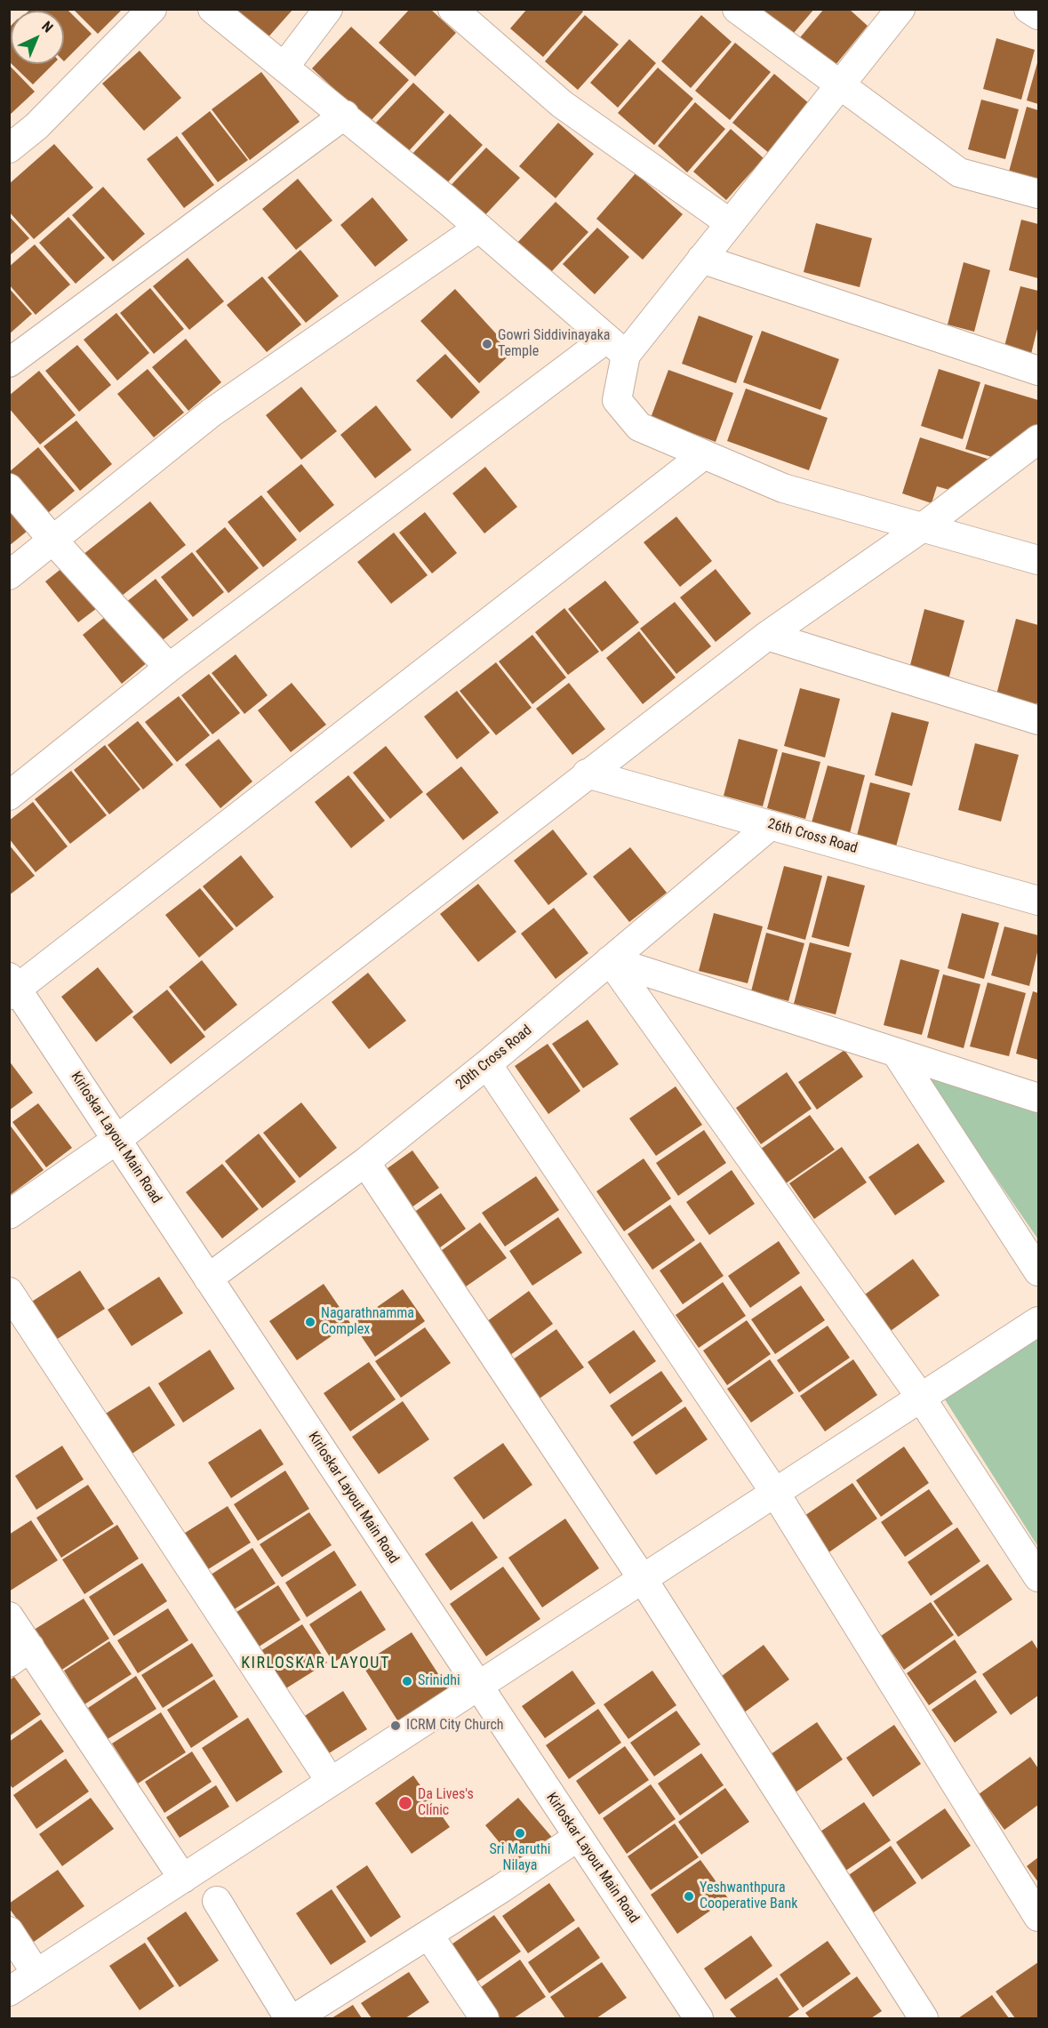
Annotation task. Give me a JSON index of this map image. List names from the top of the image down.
{
  "streets": {
    "street": ["26th Cross Road", "20th Cross Road", "Kirloskar Layout Main Road"]
  },
  "crossings": [
    ["26th Cross Road", "20th Cross Road"],
    ["20th Cross Road", "Kirloskar Layout Main Road"]
  ],
  "districts": ["KIRLOSKAR LAYOUT"],
  "places": [
    "Gowri Siddivinayaka Temple",
    "Nagarathnamma Complex",
    "Srinidhi",
    "ICRM City Church",
    "Da Lives's Clinic",
    "Sri Maruthi Nilaya",
    "Yeshwanthpura Cooperative Bank"
  ],
  "north": "top right"
}
